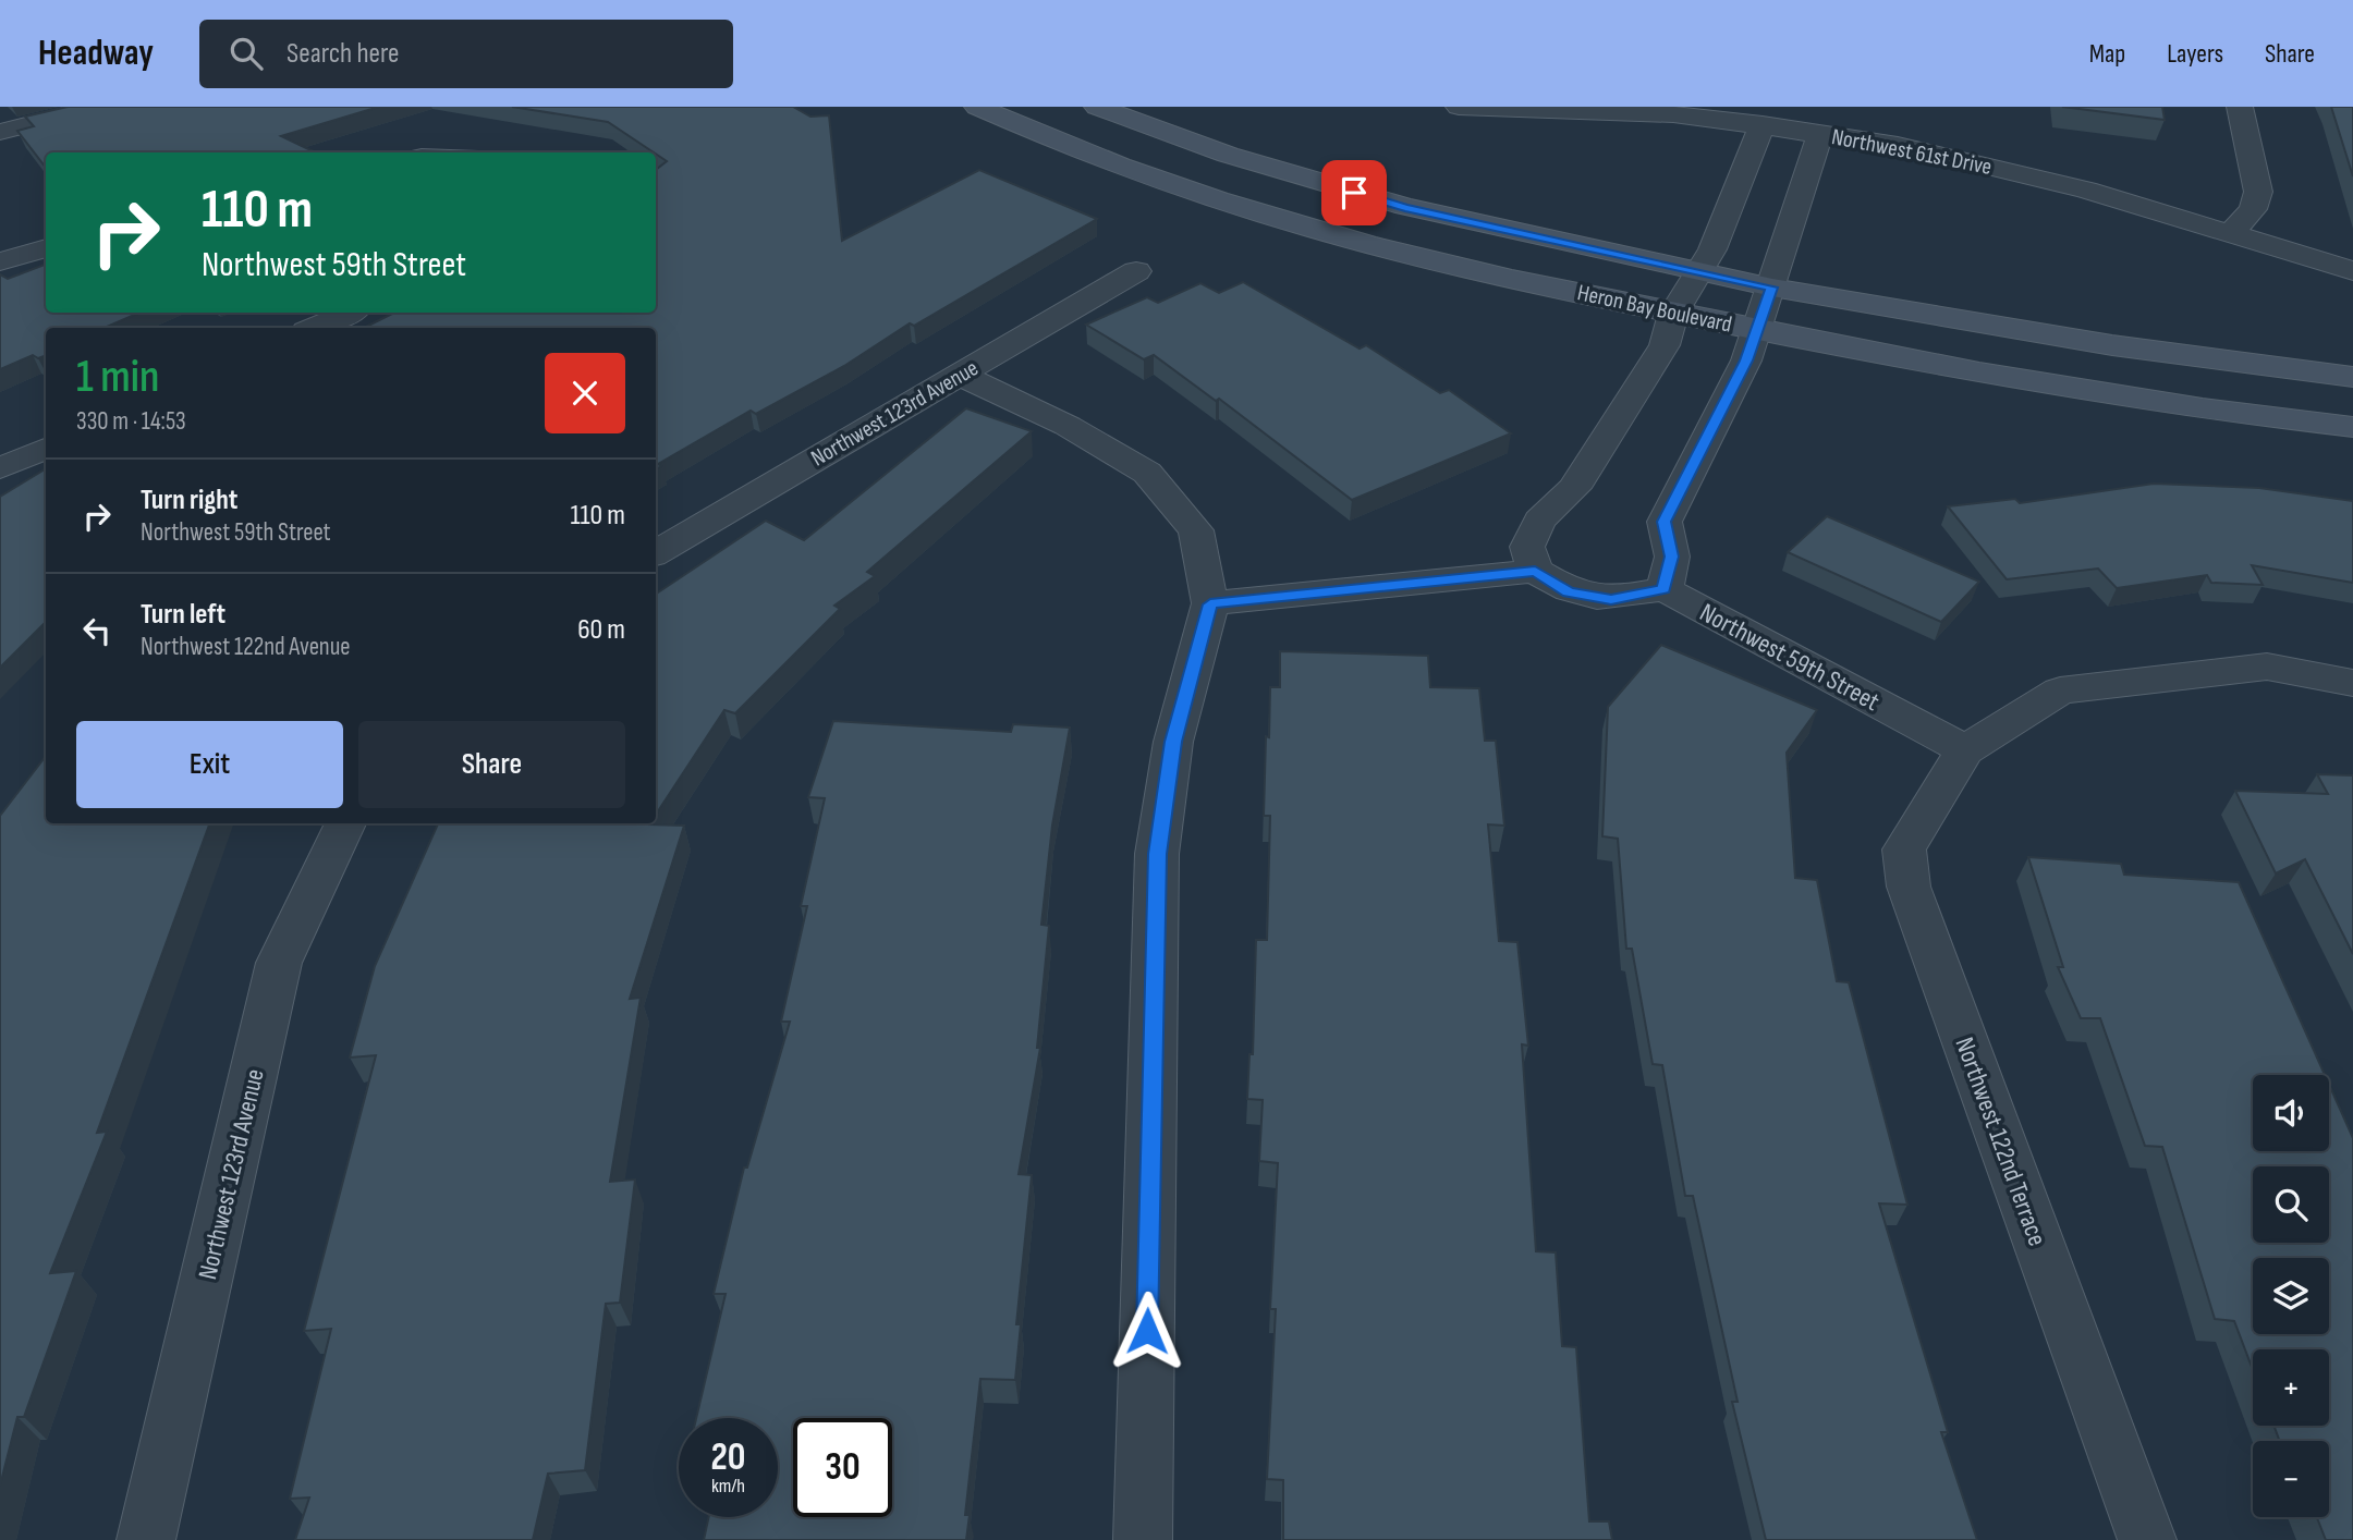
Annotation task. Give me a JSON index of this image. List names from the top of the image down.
{
  "streets": {
    "street": [
      "Northwest 61st Drive",
      "Heron Bay Boulevard",
      "Northwest 123rd Avenue",
      "Northwest 59th Street",
      "Northwest 122nd Terrace"
    ]
  },
  "crossings": [
    ["Northwest 59th Street", "Northwest 122nd Terrace"]
  ],
  "page": {
    "header": "Headway",
    "search": "Search here",
    "nav": ["Map", "Layers", "Share"],
    "turn": ["110 m", "Northwest 59th Street"],
    "heading": ["1 min", "330 m · 14:53"],
    "list": [
      {
        "name": "Turn right",
        "note": "Northwest 59th Street",
        "value": "110 m"
      },
      {
        "name": "Turn left",
        "note": "Northwest 122nd Avenue",
        "value": "60 m"
      }
    ],
    "buttons": ["Exit", "Share"],
    "map_buttons": ["+", "−"],
    "speed": "20 km/h",
    "limit": "30"
  }
}
